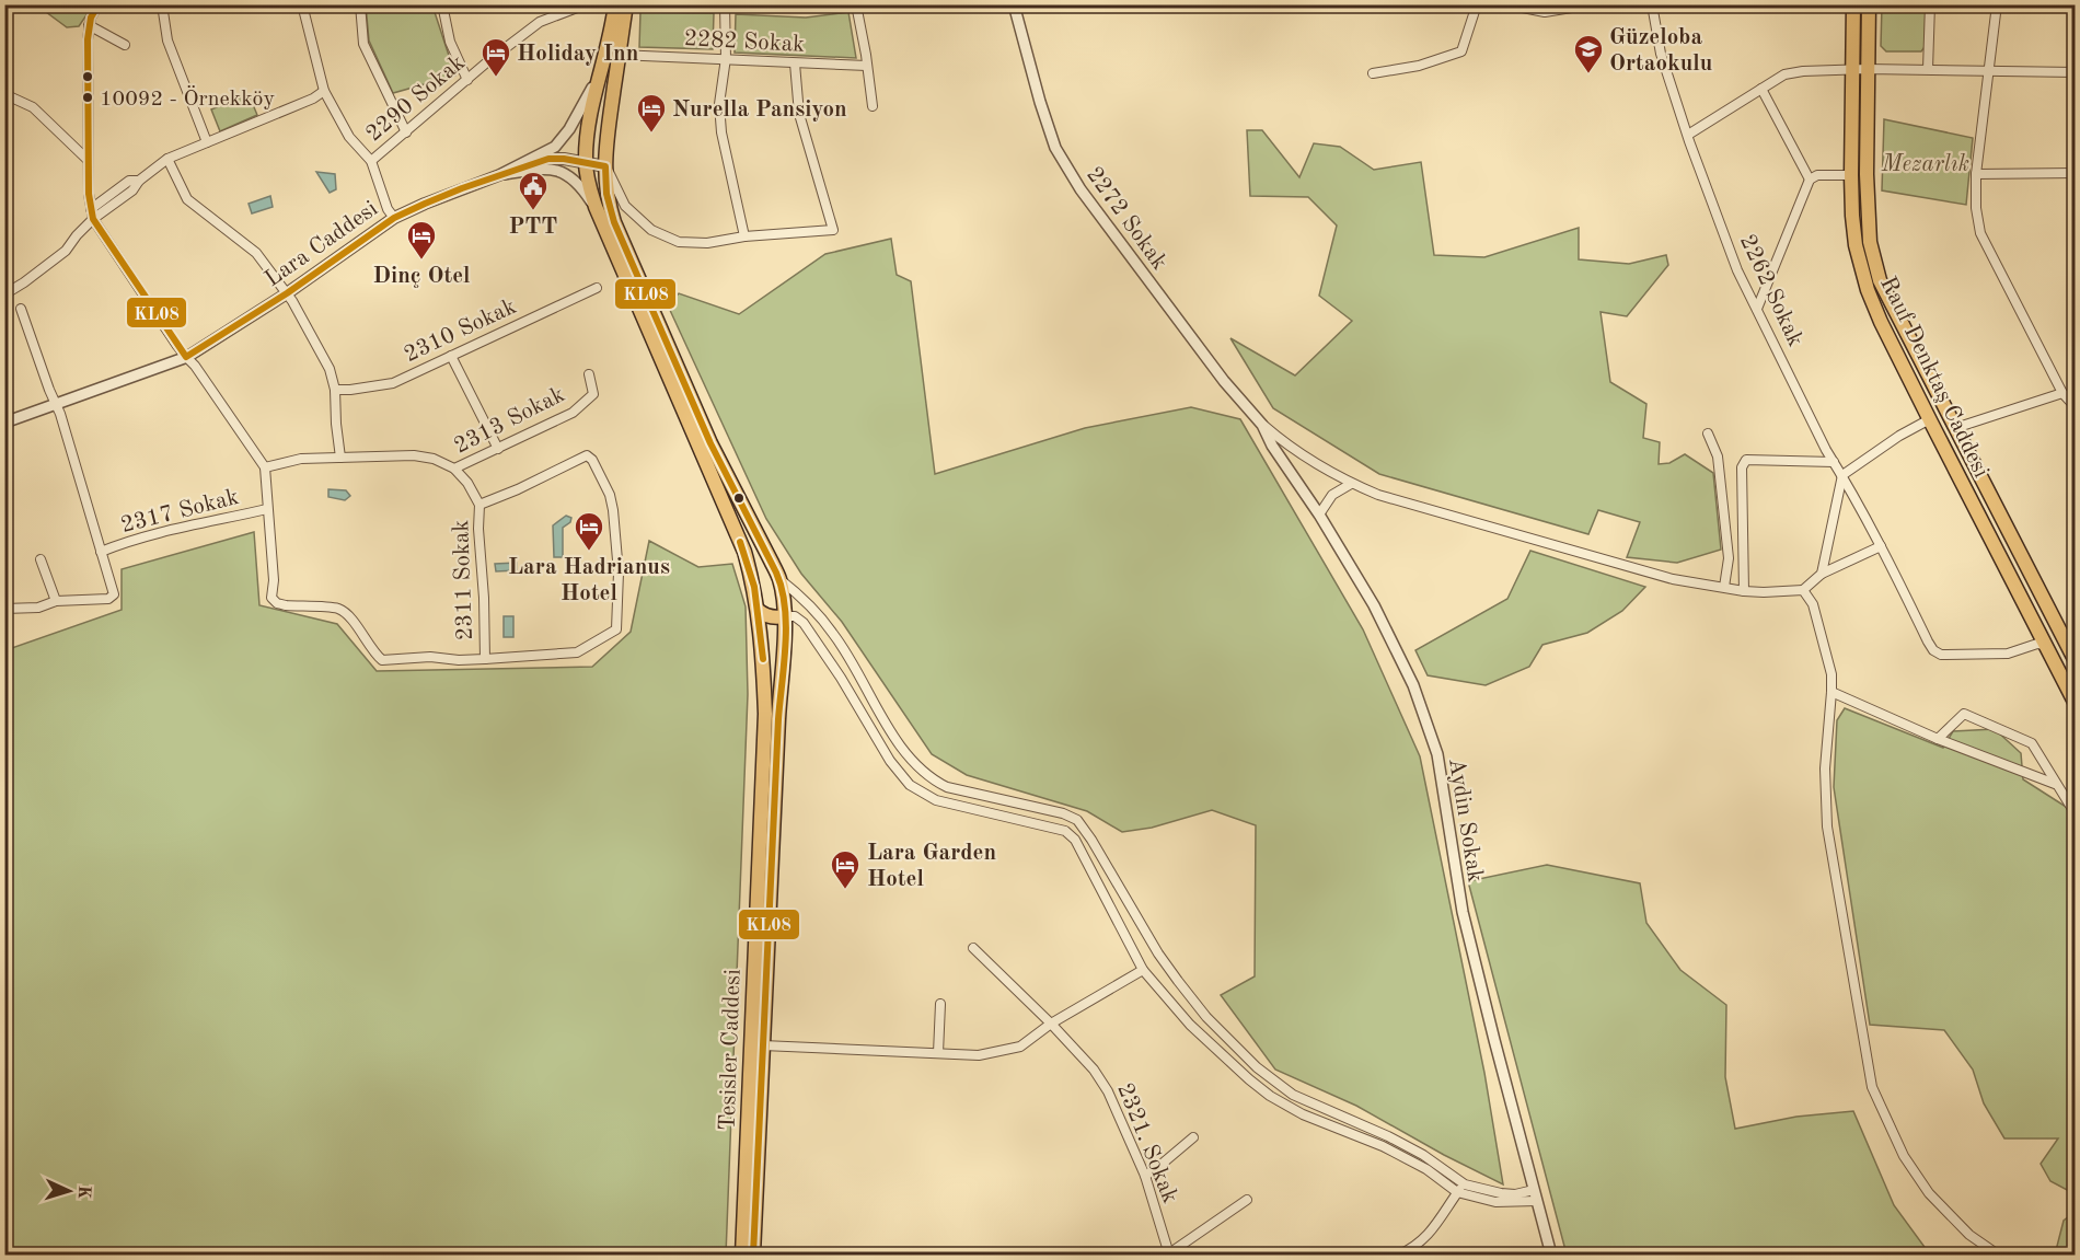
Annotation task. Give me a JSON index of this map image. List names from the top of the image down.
{
  "streets": {
    "main road": ["Lara Caddesi", "Rauf Denktaş Caddesi", "Tesisler Caddesi"],
    "street": [
      "2282 Sokak",
      "2290 Sokak",
      "2272 Sokak",
      "2262 Sokak",
      "2310 Sokak",
      "2313 Sokak",
      "2317 Sokak",
      "2311 Sokak",
      "Aydin Sokak",
      "2321. Sokak"
    ]
  },
  "crossings": [
    ["2272 Sokak", "Aydin Sokak"],
    ["Lara Caddesi", "Tesisler Caddesi"],
    ["2262 Sokak", "Rauf Denktaş Caddesi"],
    ["2313 Sokak", "2311 Sokak"]
  ],
  "parks": ["Mezarlık"],
  "places": {
    "school or university": ["Güzeloba Ortaokulu"],
    "hotel": [
      "Holiday Inn",
      "Nurella Pansiyon",
      "Dinç Otel",
      "Lara Hadrianus Hotel",
      "Lara Garden Hotel"
    ],
    "other": ["10092 - Örnekköy"],
    "public building": ["PTT"]
  },
  "lines": ["transit line KL08"],
  "north": "right"
}
